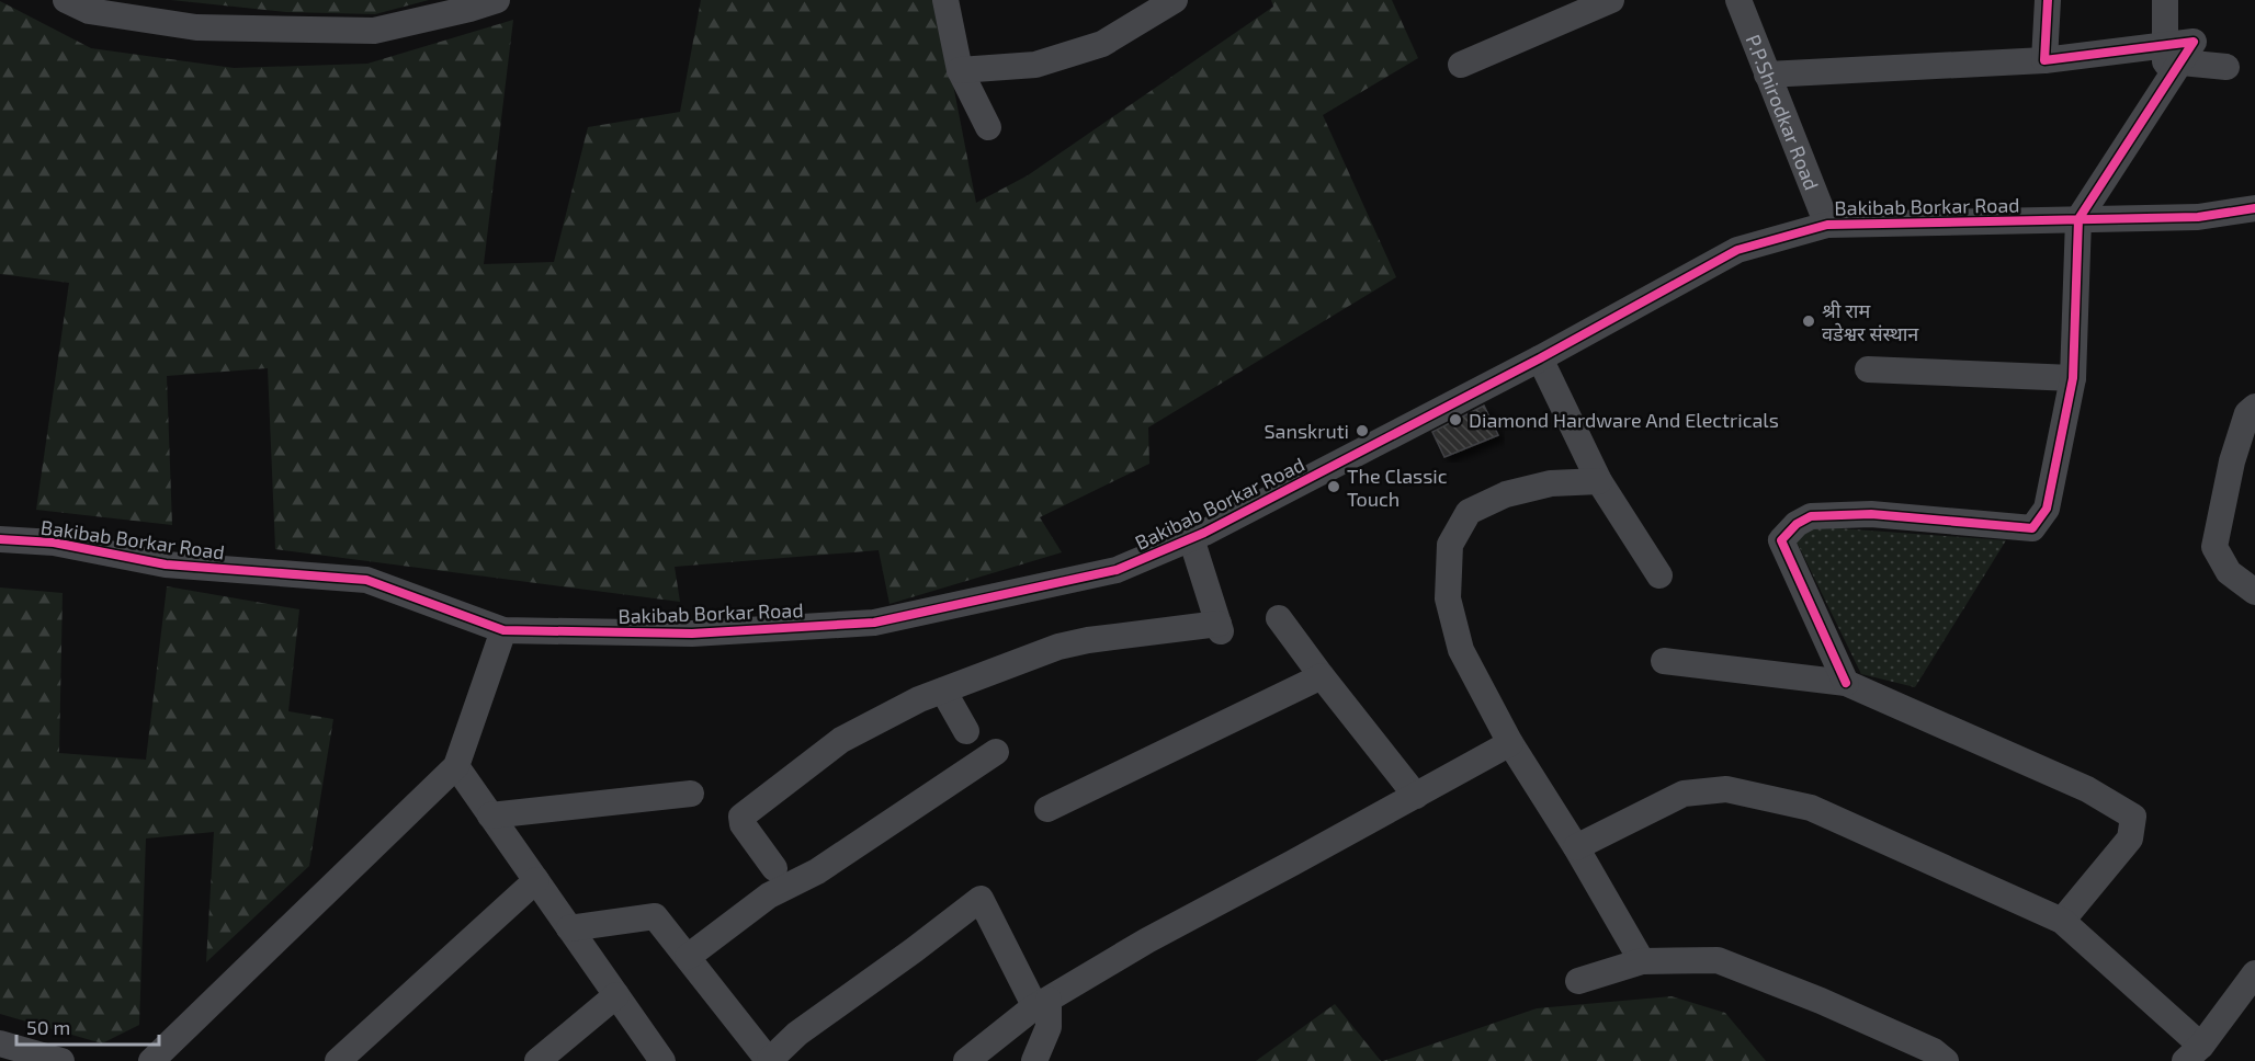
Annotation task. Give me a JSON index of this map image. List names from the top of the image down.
{
  "streets": {
    "street": ["P.P.Shirodkar Road", "Bakibab Borkar Road"]
  },
  "crossings": [
    ["P.P.Shirodkar Road", "Bakibab Borkar Road"]
  ],
  "places": [
    "श्री राम वडेश्वर संस्थान",
    "Diamond Hardware And Electricals",
    "Sanskruti",
    "The Classic Touch"
  ],
  "scale_bar": "50 m"
}
